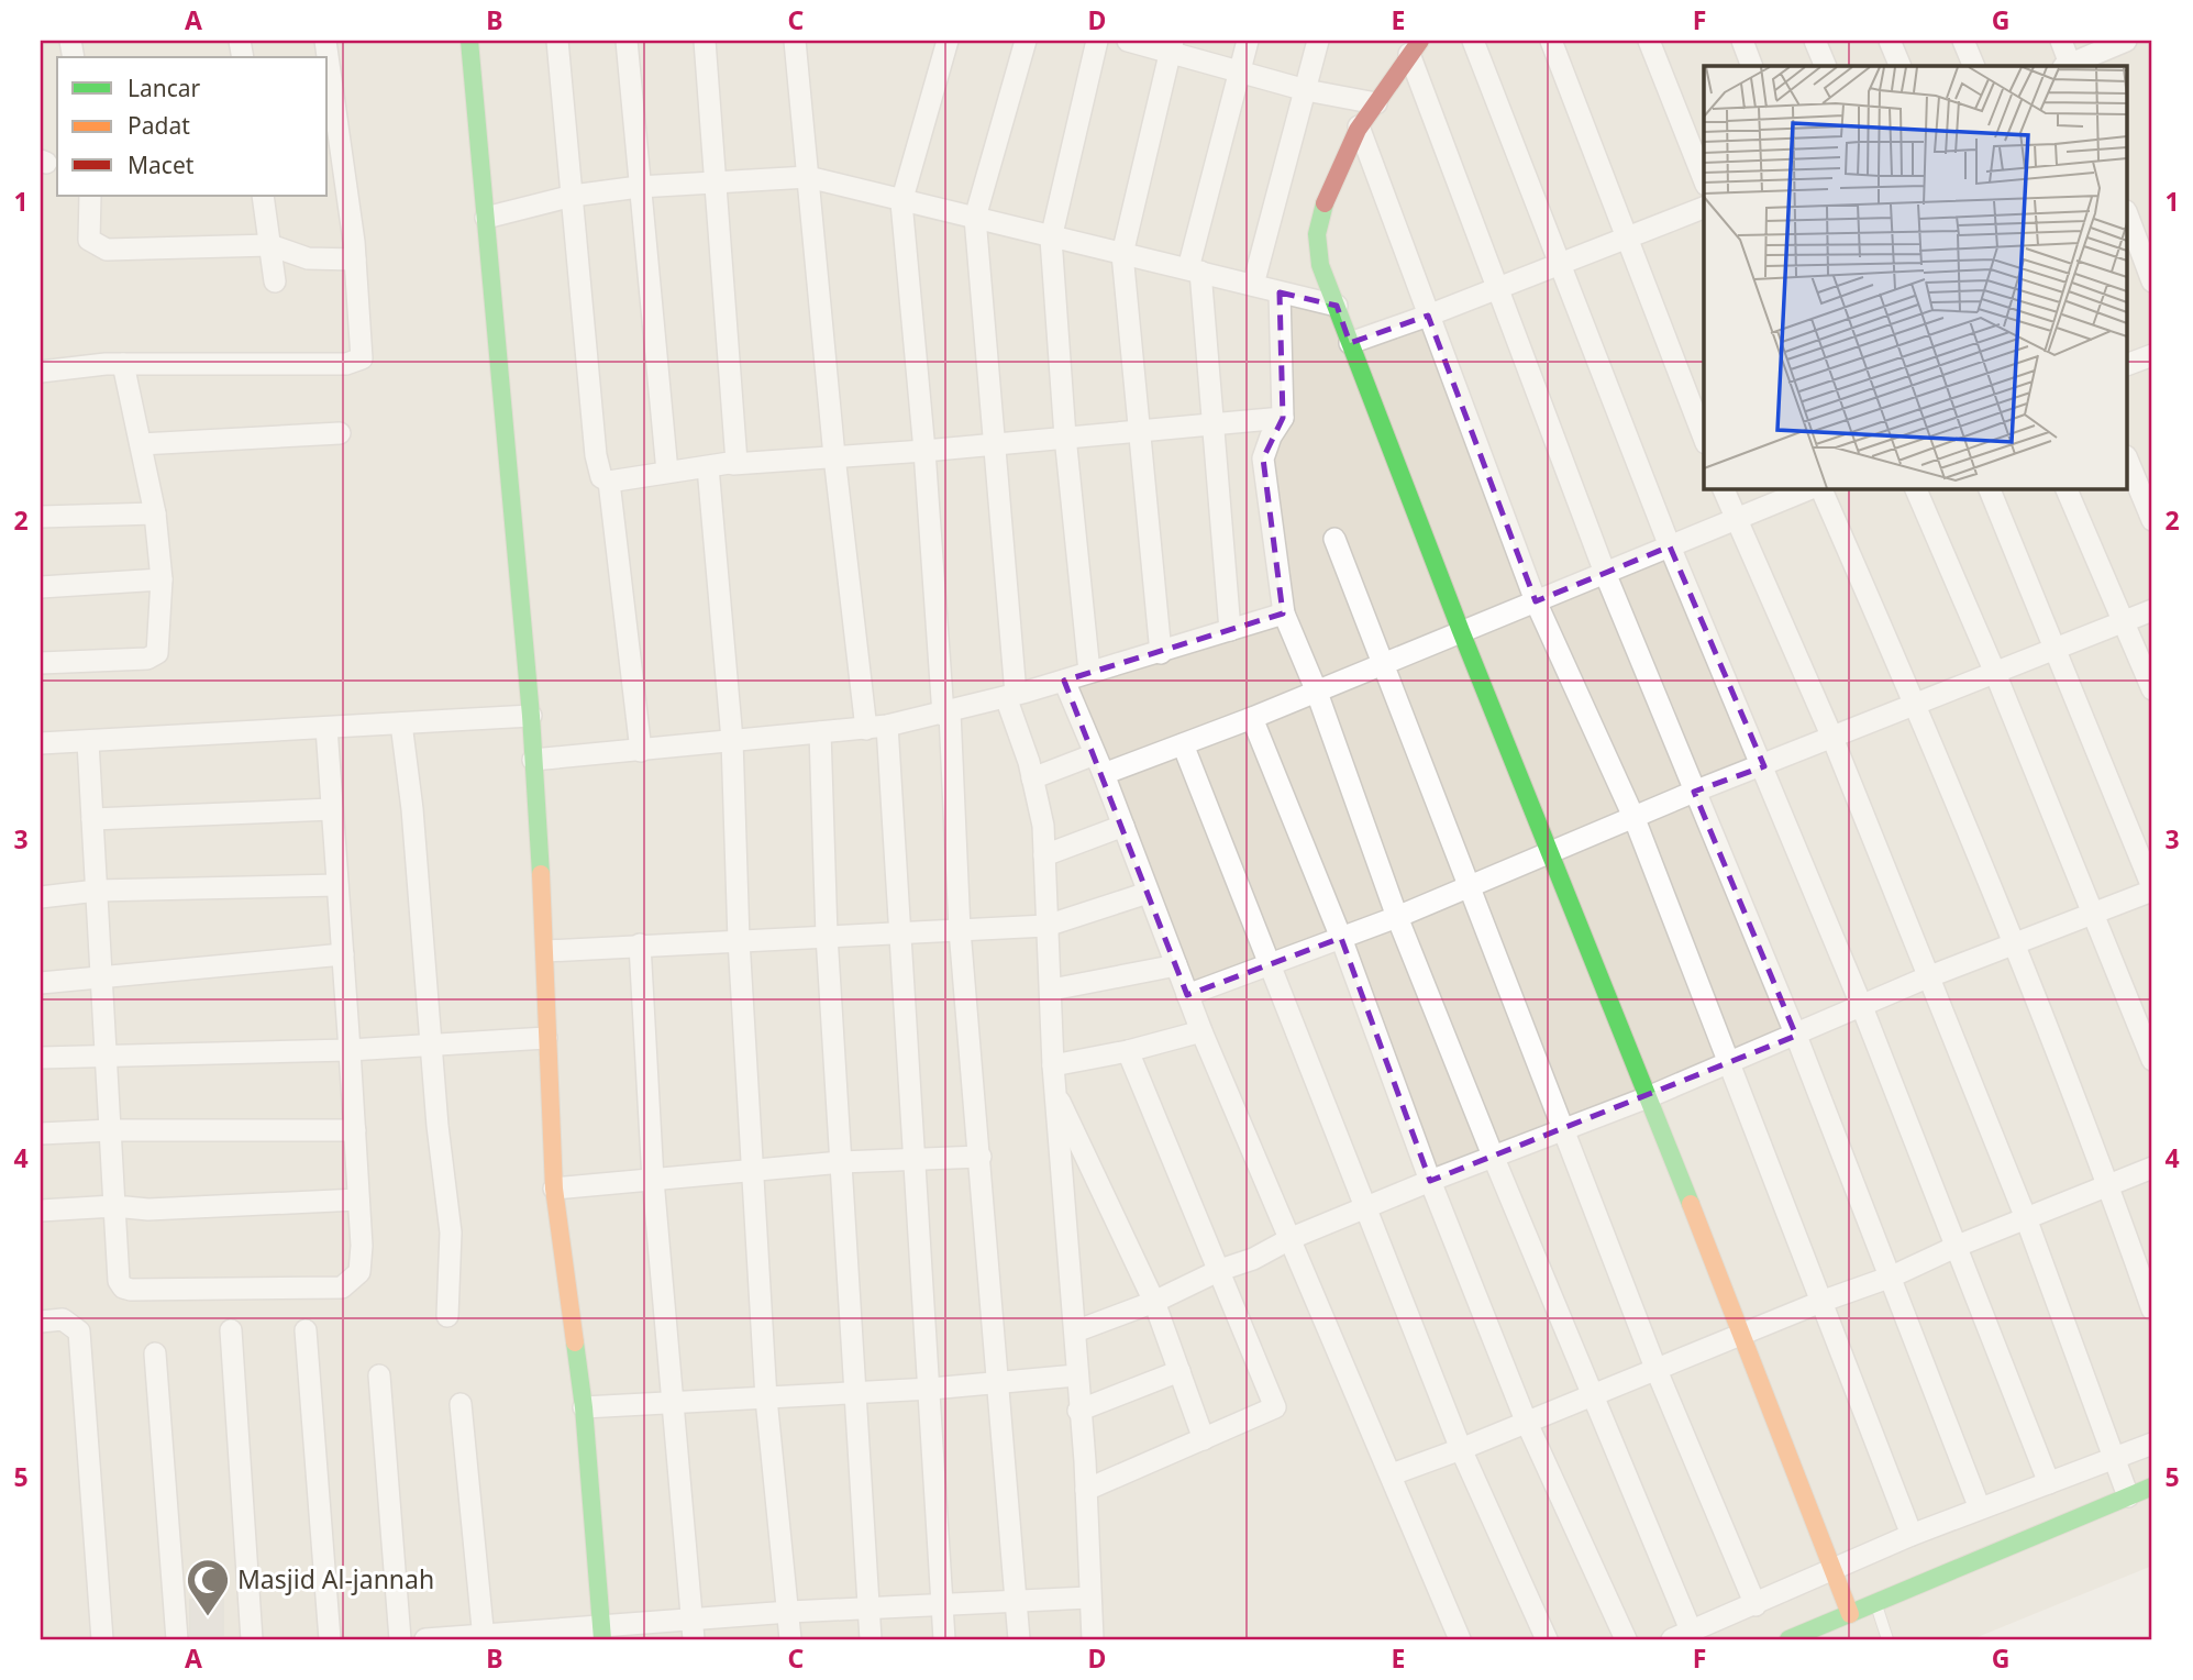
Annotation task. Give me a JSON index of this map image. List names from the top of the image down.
{
  "places": {
    "mosque": ["Masjid Al-jannah"]
  },
  "legend": ["Lancar", "Padat", "Macet"],
  "grid": {
    "columns": [
      "A",
      "B",
      "C",
      "D",
      "E",
      "F",
      "G"
    ],
    "rows": [
      "1",
      "2",
      "3",
      "4",
      "5"
    ]
  }
}
